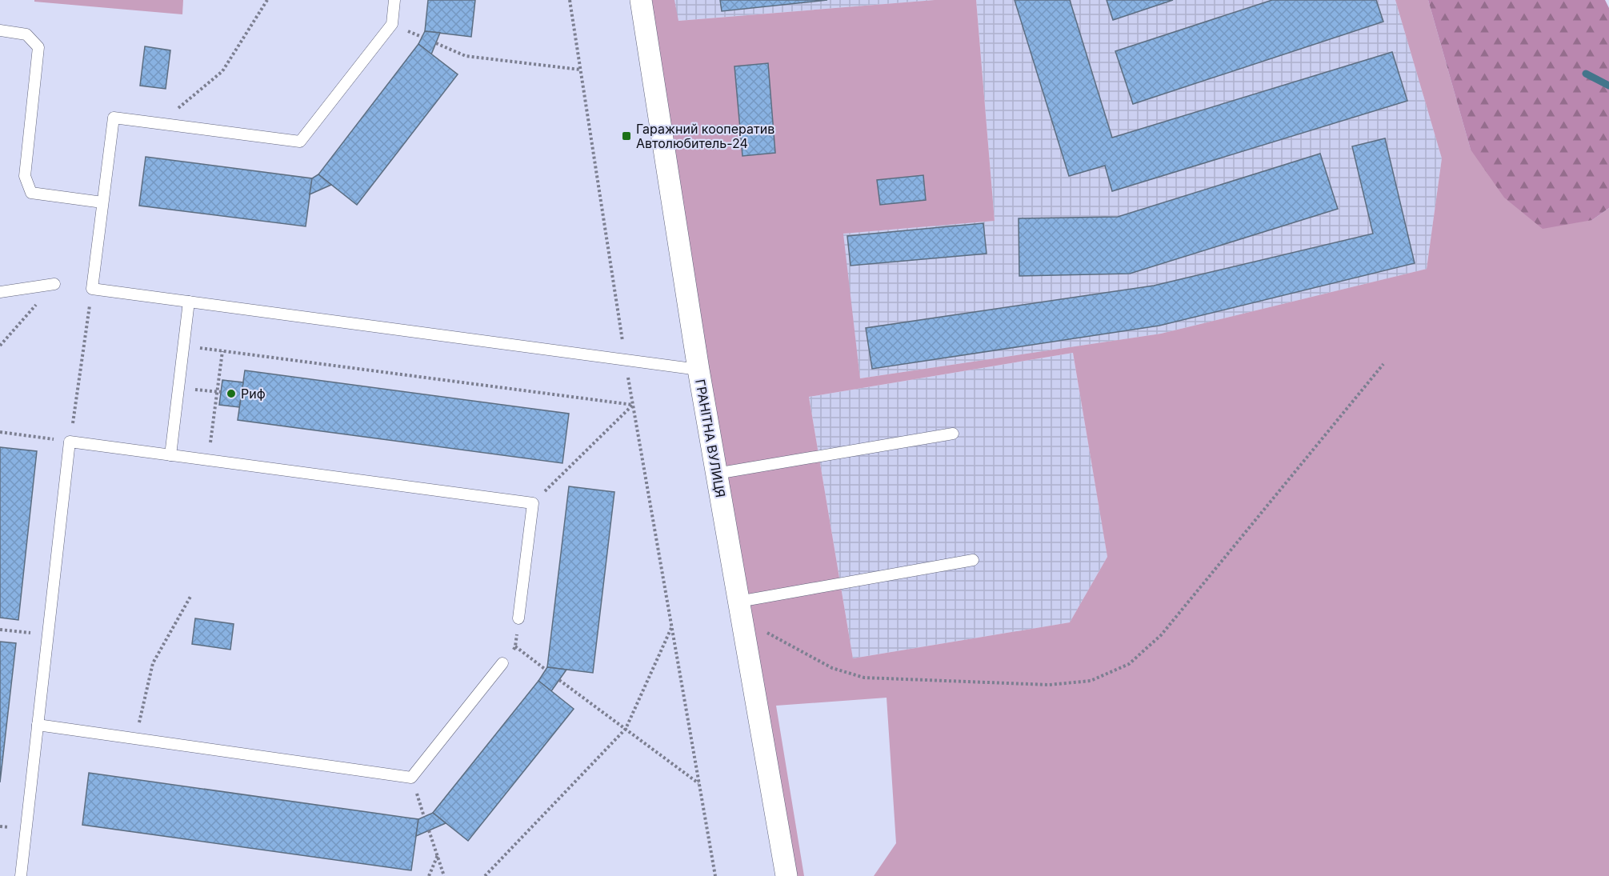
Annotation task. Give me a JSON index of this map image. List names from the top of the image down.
{
  "streets": {
    "street": ["ГРАНІТНА ВУЛИЦЯ"]
  },
  "places": {
    "transit": ["Гаражний кооператив Автолюбитель-24"],
    "other": ["Риф"]
  }
}
